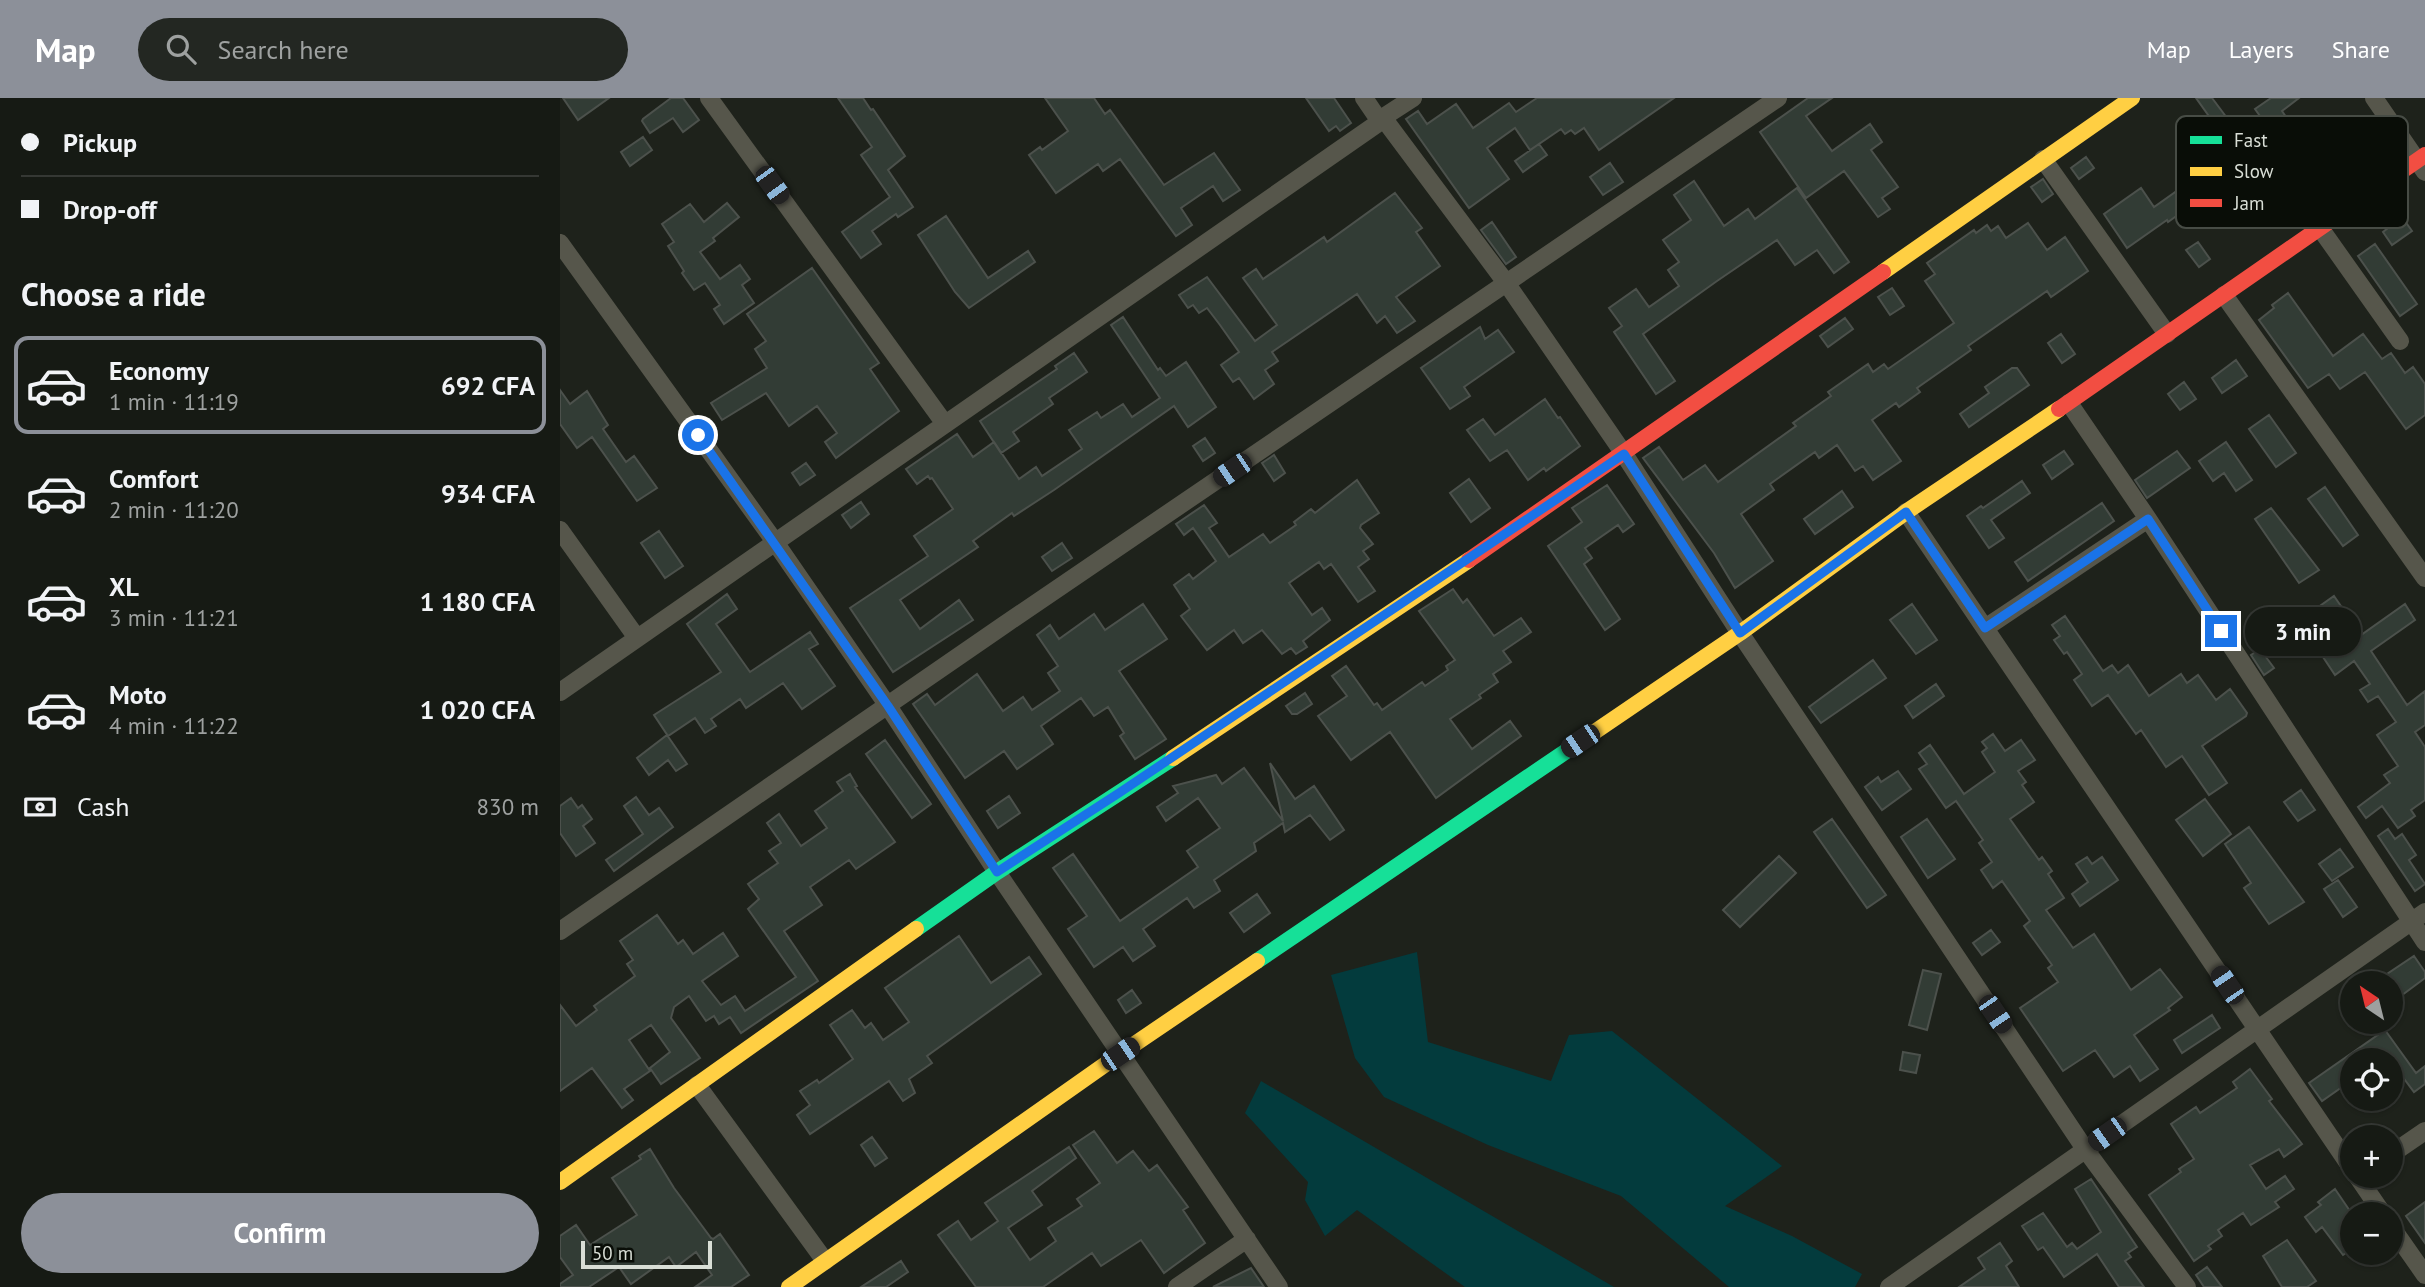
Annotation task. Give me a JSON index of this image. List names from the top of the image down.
{
  "legend": ["Fast", "Slow", "Jam"],
  "scale_bar": "50 m",
  "north": "top left",
  "page": {
    "header": "Map",
    "search": "Search here",
    "nav": ["Map", "Layers", "Share"],
    "banner": ["Pickup", "Drop-off"],
    "heading": "Choose a ride",
    "list": [
      {
        "name": "Economy",
        "note": "1 min · 11:19",
        "value": "692 CFA"
      },
      {
        "name": "Comfort",
        "note": "2 min · 11:20",
        "value": "934 CFA"
      },
      {
        "name": "XL",
        "note": "3 min · 11:21",
        "value": "1 180 CFA"
      },
      {
        "name": "Moto",
        "note": "4 min · 11:22",
        "value": "1 020 CFA"
      }
    ],
    "bubble": "3 min",
    "pay": ["Cash", "830 m"],
    "map_buttons": ["+", "−"],
    "buttons": "Confirm",
    "scale": "50 m"
  }
}
